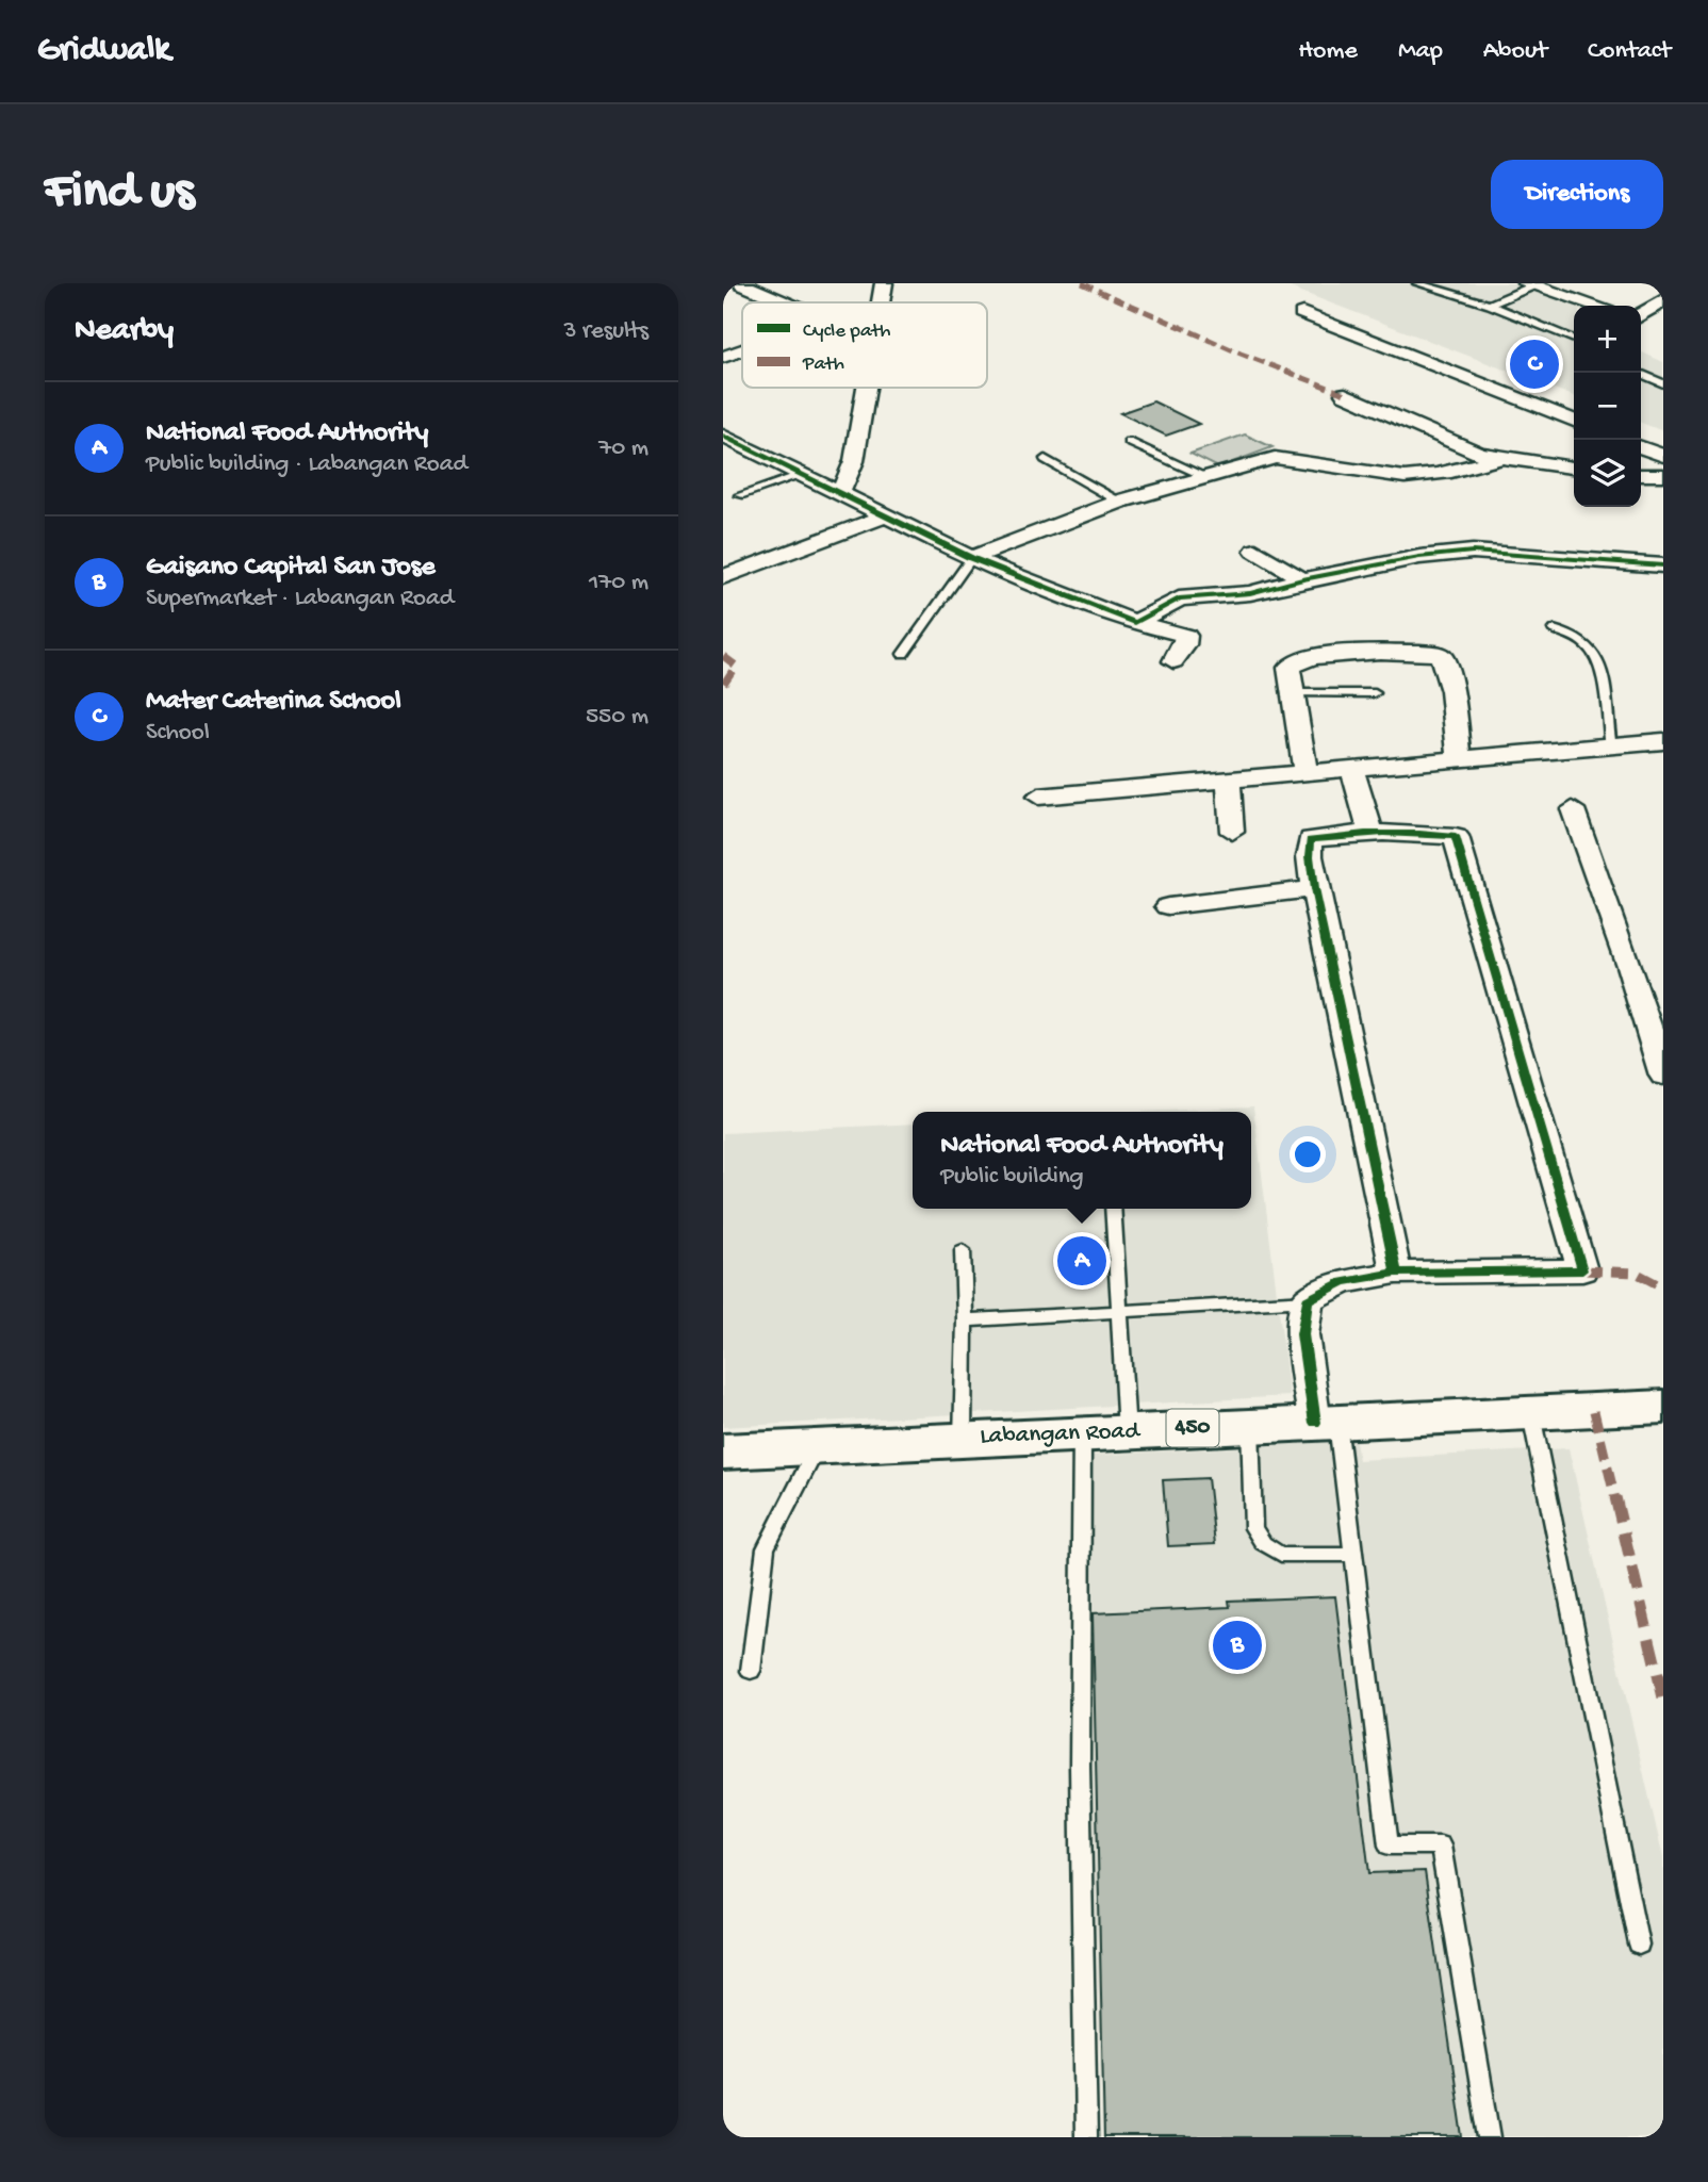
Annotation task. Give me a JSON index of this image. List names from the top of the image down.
{
  "streets": {
    "main road": ["450", "Labangan Road"]
  },
  "legend": ["Cycle path", "Path"],
  "page": {
    "header": "Gridwalk",
    "nav": [
      "Home",
      "Map",
      "About",
      "Contact"
    ],
    "buttons": "Directions",
    "title": "Find us",
    "heading": ["Nearby", "3 results"],
    "map_buttons": ["+", "−"],
    "pins": ["C", "A", "B"],
    "list": [
      {
        "mark": "A",
        "name": "National Food Authority",
        "note": "Public building · Labangan Road",
        "value": "70 m"
      },
      {
        "mark": "B",
        "name": "Gaisano Capital San Jose",
        "note": "Supermarket · Labangan Road",
        "value": "170 m"
      },
      {
        "mark": "C",
        "name": "Mater Caterina School",
        "note": "School",
        "value": "550 m"
      }
    ],
    "popup": ["National Food Authority", "Public building"]
  }
}
